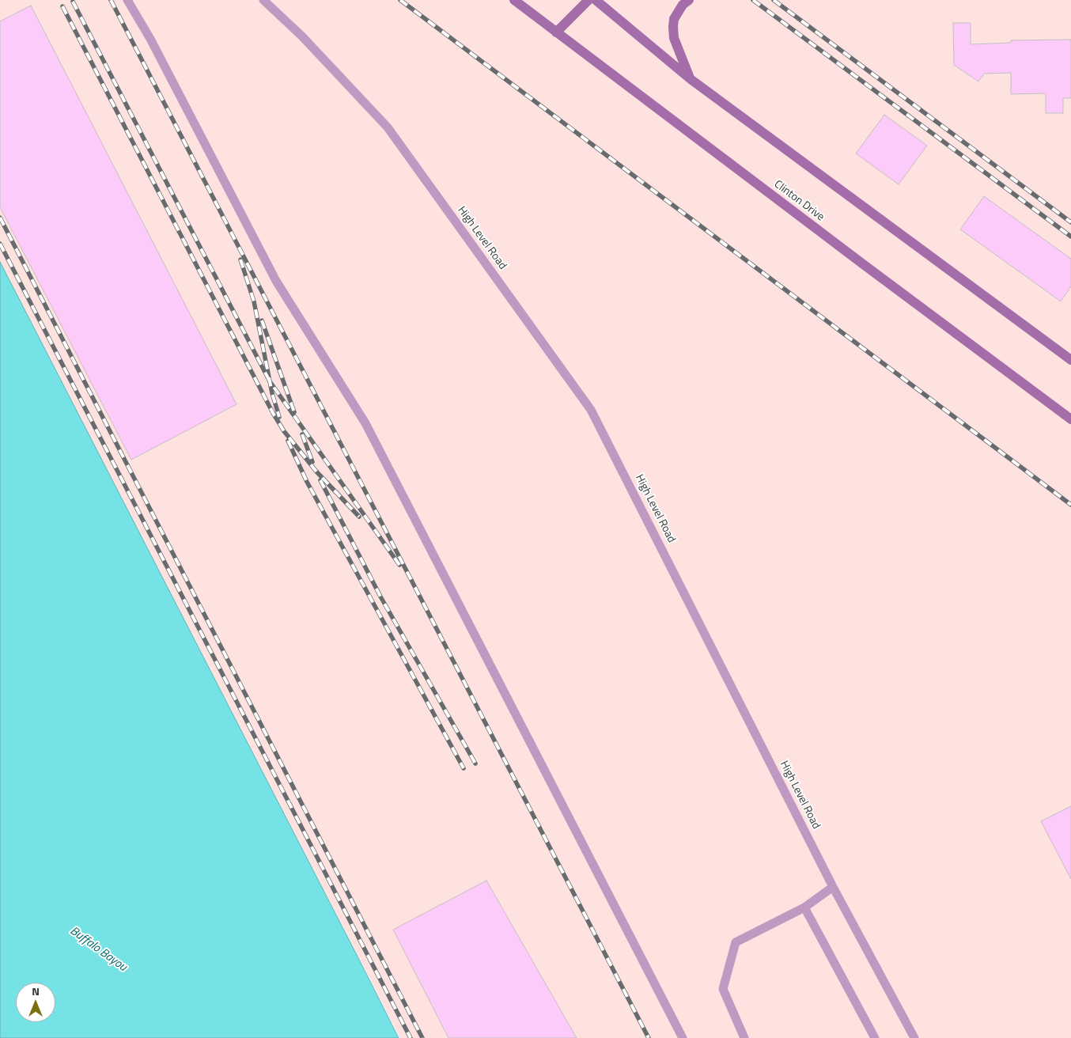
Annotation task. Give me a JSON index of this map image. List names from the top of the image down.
{
  "streets": {
    "main road": ["Clinton Drive"],
    "lane": ["High Level Road"]
  },
  "water": ["Buffalo Bayou"],
  "north": "top"
}
